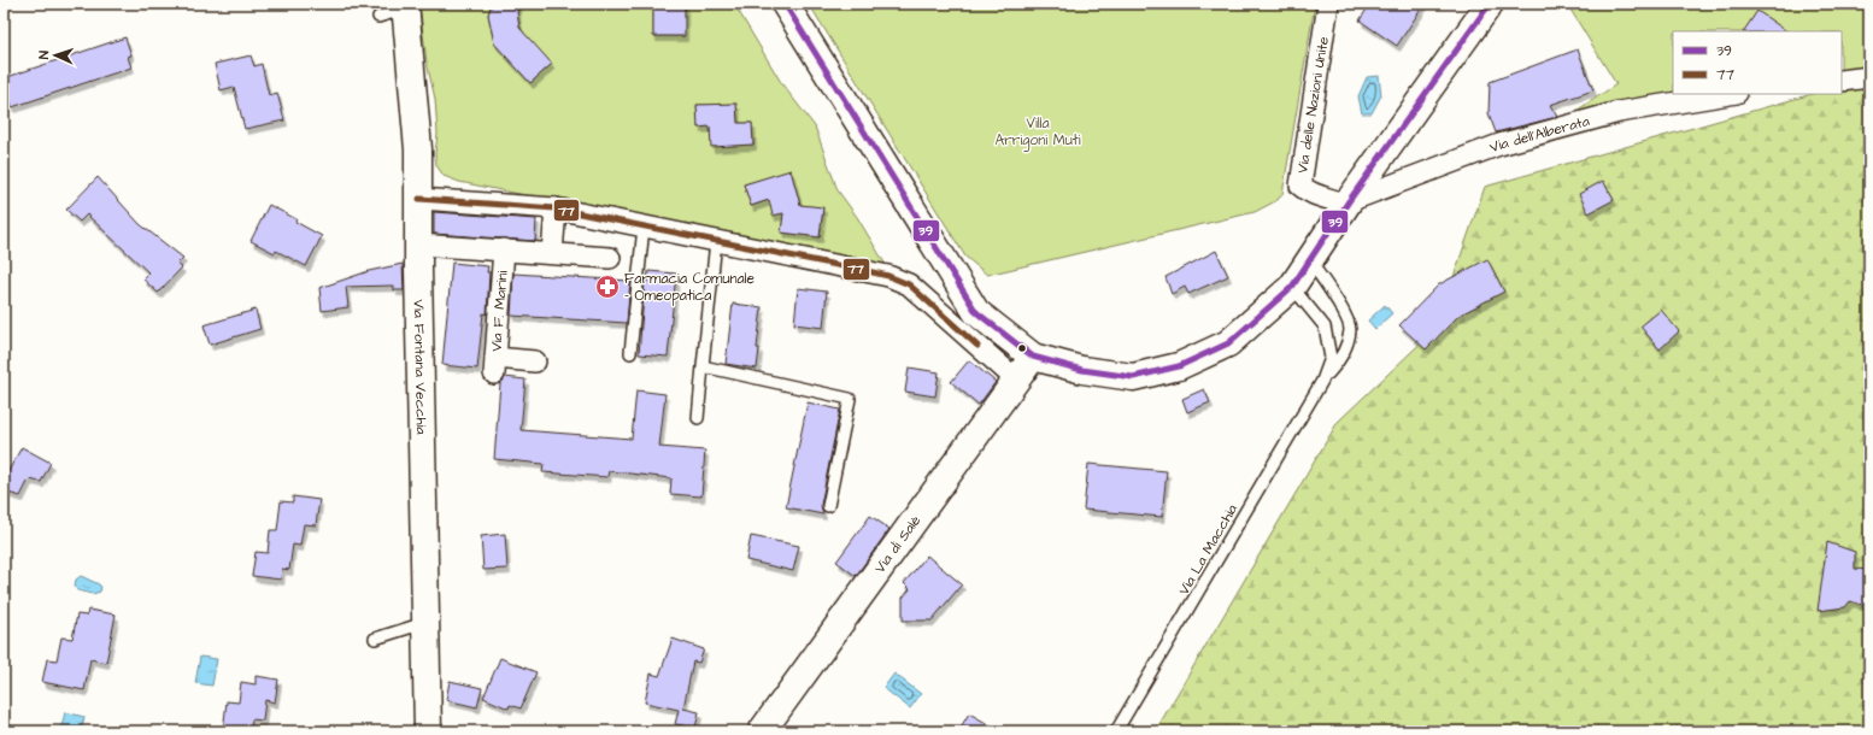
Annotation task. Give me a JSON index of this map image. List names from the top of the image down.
{
  "streets": {
    "main road": ["Via Fontana Vecchia", "Via di Salè"],
    "street": ["Via delle Nazioni Unite", "Via dell'Alberata", "Via F. Marini"],
    "lane": ["Via La Macchia"]
  },
  "crossings": [
    ["Via delle Nazioni Unite", "Via dell'Alberata"]
  ],
  "parks": ["Villa Arrigoni Muti"],
  "places": {
    "pharmacy": ["Farmacia Comunale - Omeopatica"]
  },
  "lines": ["transit line 39", "transit line 77"],
  "legend": ["39", "77"],
  "north": "left"
}
